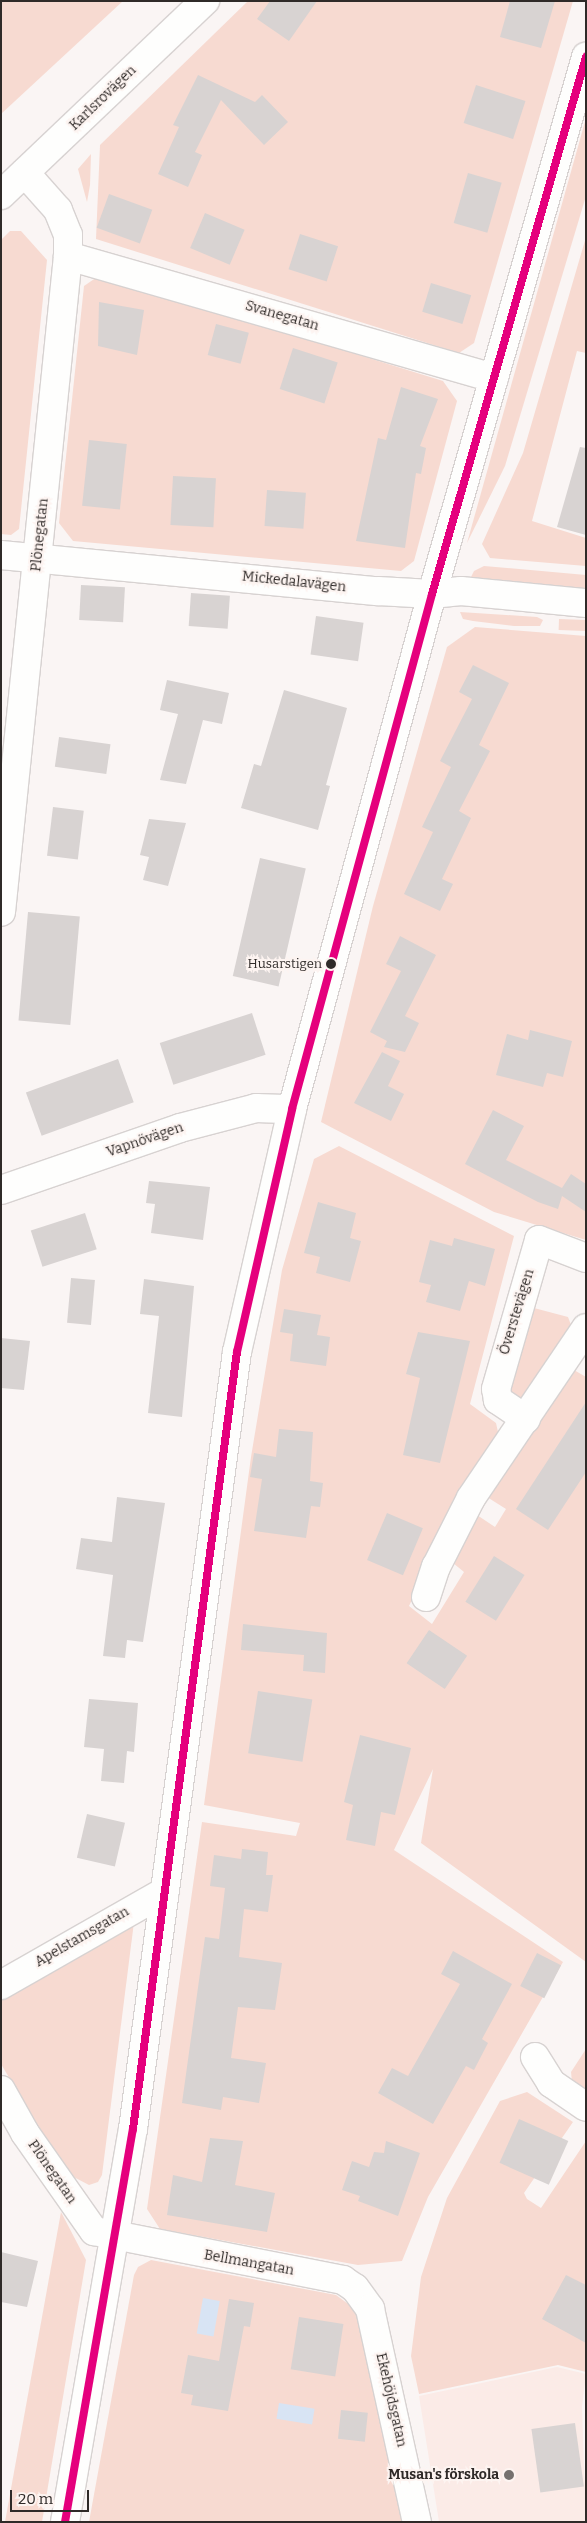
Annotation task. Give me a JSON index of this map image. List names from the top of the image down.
{
  "streets": {
    "street": [
      "Karlsrovägen",
      "Svanegatan",
      "Plönegatan",
      "Mickedalavägen",
      "Vapnövägen",
      "Överstevägen",
      "Apelstamsgatan",
      "Bellmangatan",
      "Ekehöjdsgatan"
    ]
  },
  "crossings": [
    ["Karlsrovägen", "Plönegatan"],
    ["Svanegatan", "Plönegatan"],
    ["Plönegatan", "Mickedalavägen"],
    ["Plönegatan", "Bellmangatan"],
    ["Bellmangatan", "Ekehöjdsgatan"]
  ],
  "places": ["Husarstigen", "Musan's förskola"],
  "scale_bar": "20 m"
}
